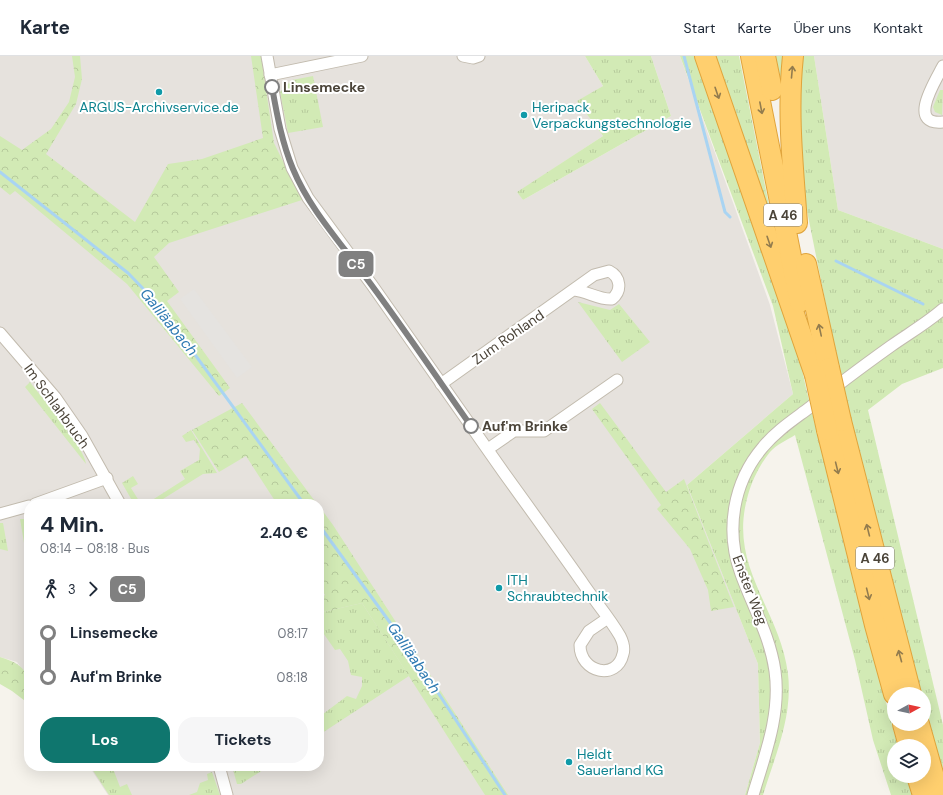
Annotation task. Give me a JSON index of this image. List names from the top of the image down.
{
  "streets": {
    "highway": ["A 46"],
    "street": ["Zum Rohland", "Im Schlahbruch", "Enster Weg"]
  },
  "water": ["Galiläabach"],
  "places": [
    "Linsemecke",
    "ARGUS-Archivservice.de",
    "Heripack Verpackungstechnologie",
    "Auf'm Brinke",
    "ITH Schraubtechnik",
    "Heldt Sauerland KG"
  ],
  "lines": ["bus line C5"],
  "north": "right",
  "page": {
    "header": "Karte",
    "nav": [
      "Start",
      "Karte",
      "Über uns",
      "Kontakt"
    ],
    "on_map": "C5",
    "heading": ["4 Min.", "08:14 – 08:18 · Bus", "2.40 €"],
    "legs": ["3", "C5"],
    "list": [
      {
        "name": "Linsemecke",
        "value": "08:17"
      },
      {
        "name": "Auf'm Brinke",
        "value": "08:18"
      }
    ],
    "buttons": ["Los", "Tickets"]
  }
}
